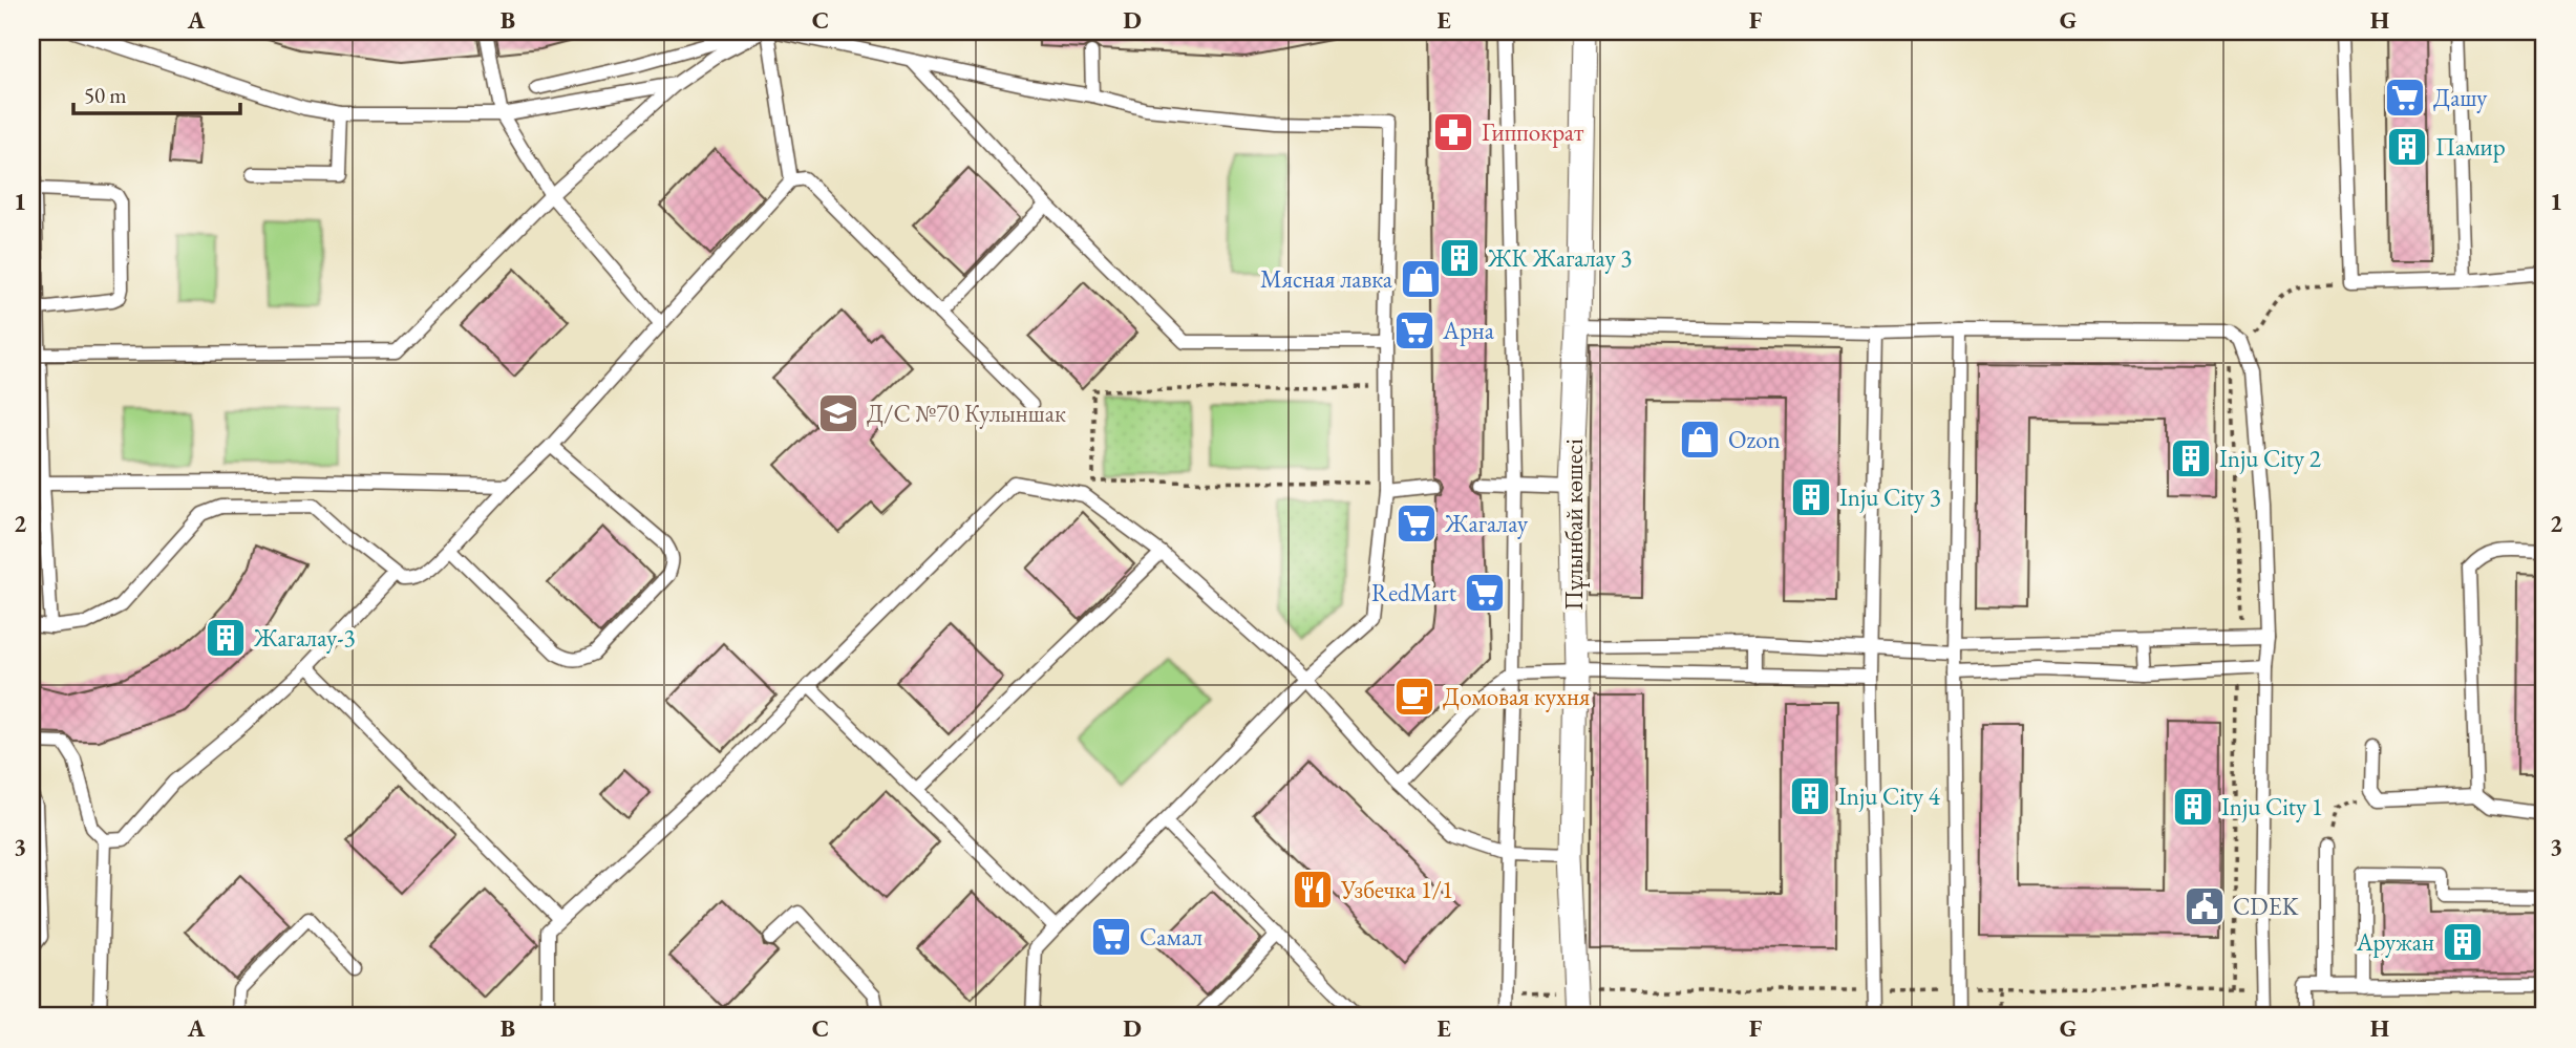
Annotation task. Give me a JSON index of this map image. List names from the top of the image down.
{
  "streets": {
    "street": ["Пұлынбай көшесі"]
  },
  "places": {
    "supermarket": [
      "Дашу",
      "Арна",
      "Жагалау",
      "RedMart",
      "Самал"
    ],
    "pharmacy": ["Гиппократ"],
    "building": [
      "Памир",
      "ЖК Жагалау 3",
      "Inju City 2",
      "Inju City 3",
      "Жагалау-3",
      "Inju City 4",
      "Inju City 1",
      "Аружан"
    ],
    "shop": ["Мясная лавка", "Ozon"],
    "school or university": ["Д/С №70 Кулыншак"],
    "cafe": ["Домовая кухня"],
    "restaurant": ["Узбечка 1/1"],
    "public building": ["CDEK"]
  },
  "scale_bar": "50 m",
  "grid": {
    "columns": [
      "A",
      "B",
      "C",
      "D",
      "E",
      "F",
      "G",
      "H"
    ],
    "rows": ["1", "2", "3"]
  }
}
